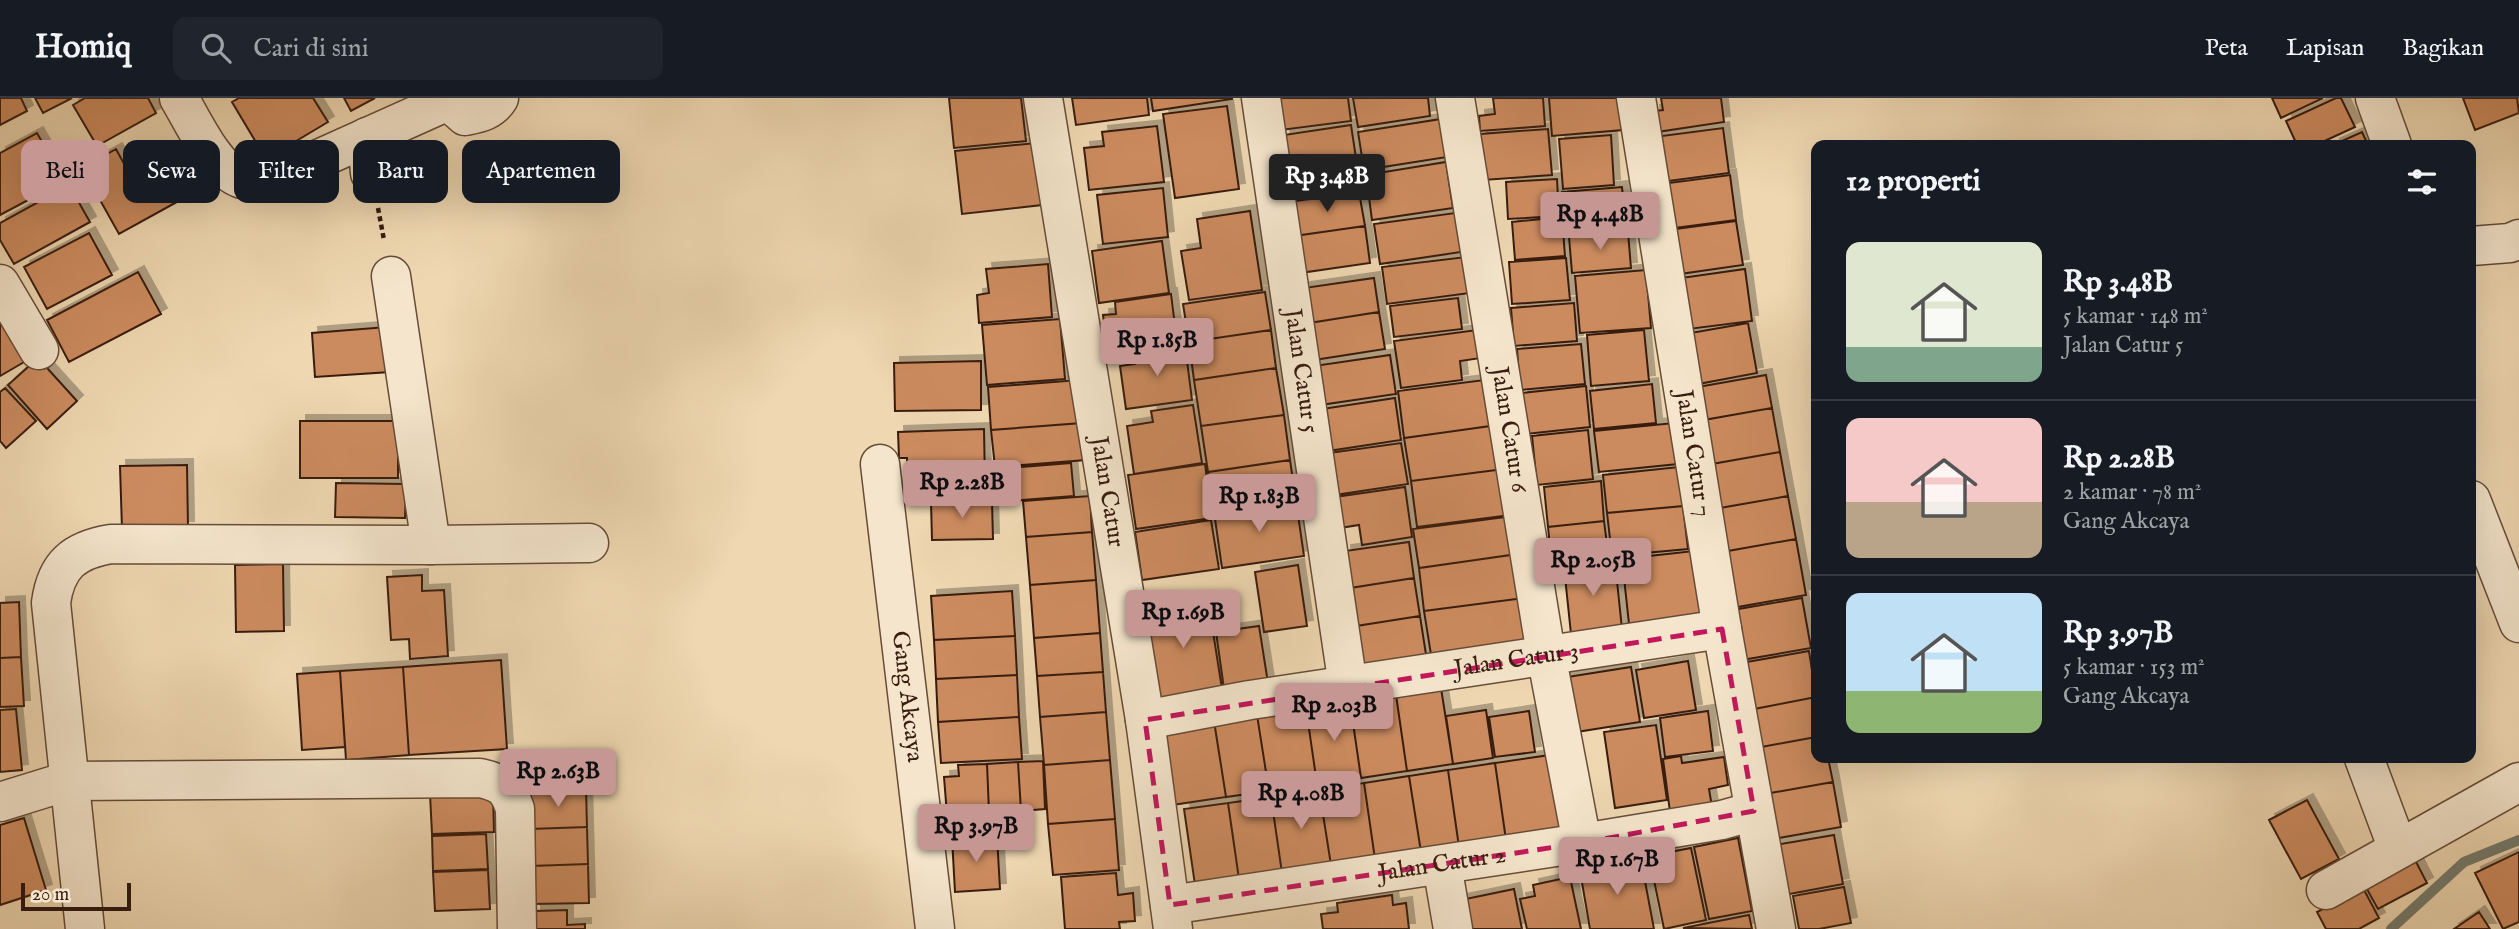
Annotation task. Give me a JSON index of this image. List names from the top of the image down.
{
  "streets": {
    "street": [
      "Jalan Catur 5",
      "Jalan Catur 6",
      "Jalan Catur 7",
      "Jalan Catur",
      "Jalan Catur 3",
      "Gang Akcaya",
      "Jalan Catur 2"
    ]
  },
  "crossings": [
    ["Jalan Catur 5", "Jalan Catur 3"],
    ["Jalan Catur 6", "Jalan Catur 3"],
    ["Jalan Catur 6", "Jalan Catur 2"],
    ["Jalan Catur 7", "Jalan Catur 3"],
    ["Jalan Catur 7", "Jalan Catur 2"],
    ["Jalan Catur", "Jalan Catur 3"],
    ["Jalan Catur", "Jalan Catur 2"]
  ],
  "scale_bar": "20 m",
  "page": {
    "header": "Homiq",
    "search": "Cari di sini",
    "nav": ["Peta", "Lapisan", "Bagikan"],
    "chip": [
      "Beli",
      "Sewa",
      "Filter",
      "Baru",
      "Apartemen"
    ],
    "heading": "12 properti",
    "price": [
      "Rp 3.48B",
      "Rp 4.48B",
      "Rp 1.85B",
      "Rp 2.28B",
      "Rp 1.83B",
      "Rp 2.05B",
      "Rp 1.69B",
      "Rp 2.03B",
      "Rp 2.63B",
      "Rp 4.08B",
      "Rp 3.97B",
      "Rp 1.67B"
    ],
    "list": [
      {
        "name": "Rp 3.48B",
        "note": "5 kamar · 148 m² · Jalan Catur 5"
      },
      {
        "name": "Rp 2.28B",
        "note": "2 kamar · 78 m² · Gang Akcaya"
      },
      {
        "name": "Rp 3.97B",
        "note": "5 kamar · 153 m² · Gang Akcaya"
      }
    ],
    "scale": "20 m"
  }
}
